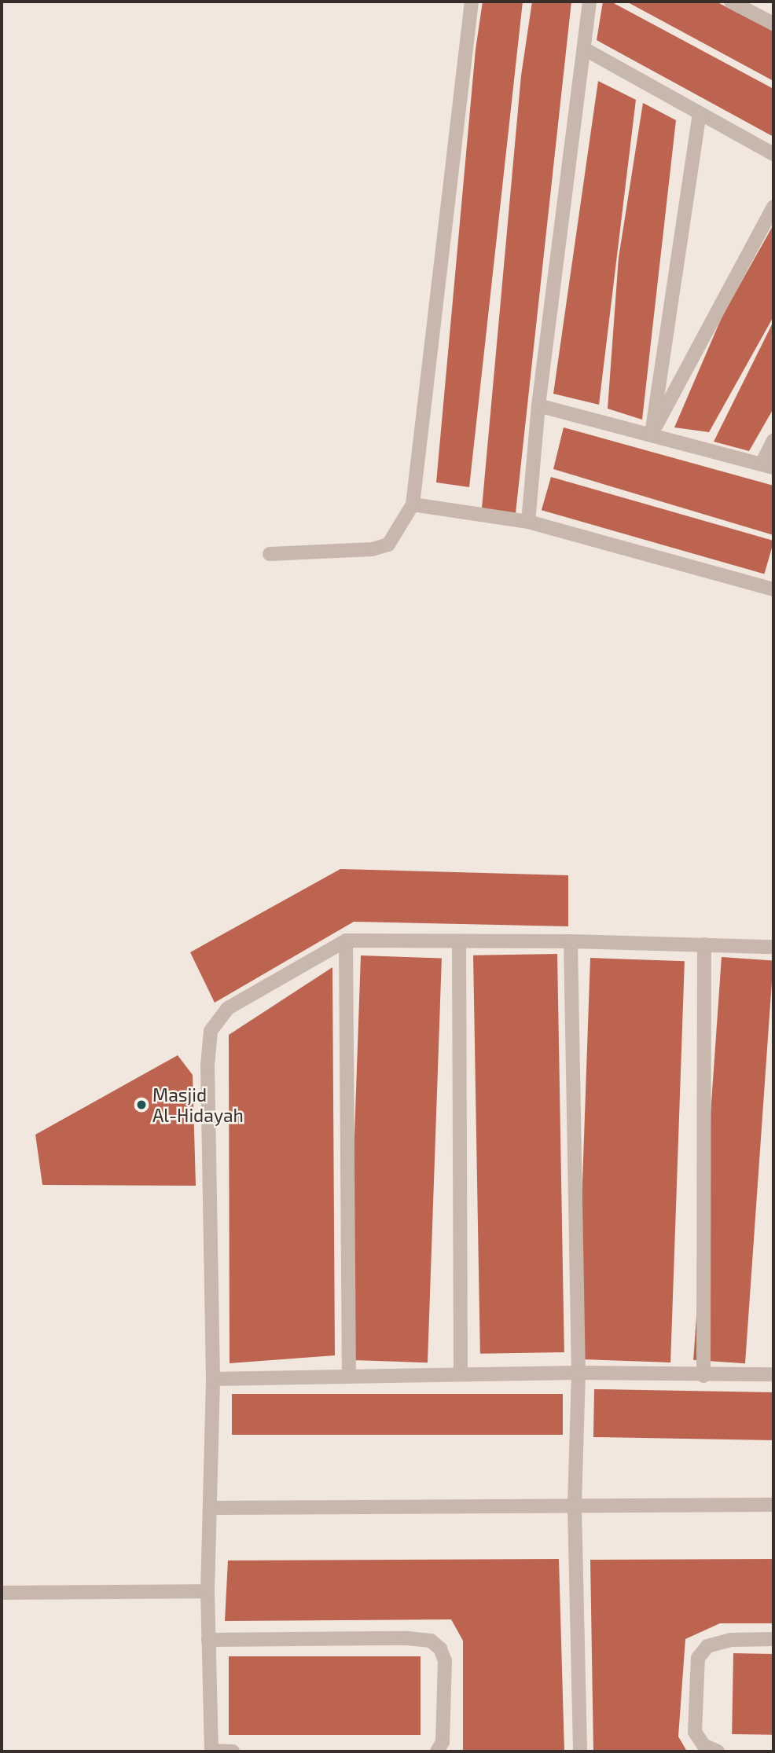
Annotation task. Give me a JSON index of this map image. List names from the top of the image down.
{
  "places": ["Masjid Al-Hidayah"]
}
